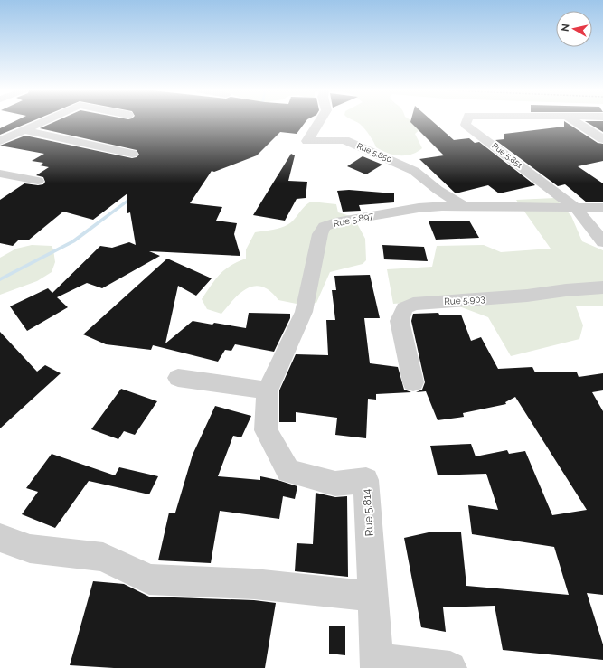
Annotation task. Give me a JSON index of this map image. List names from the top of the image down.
{
  "streets": {
    "street": [
      "Rue 5.850",
      "Rue 5.851",
      "Rue 5.897",
      "Rue 5.903",
      "Rue 5.814"
    ]
  },
  "crossings": [
    ["Rue 5.850", "Rue 5.897"],
    ["Rue 5.851", "Rue 5.897"],
    ["Rue 5.897", "Rue 5.814"]
  ],
  "north": "left"
}
